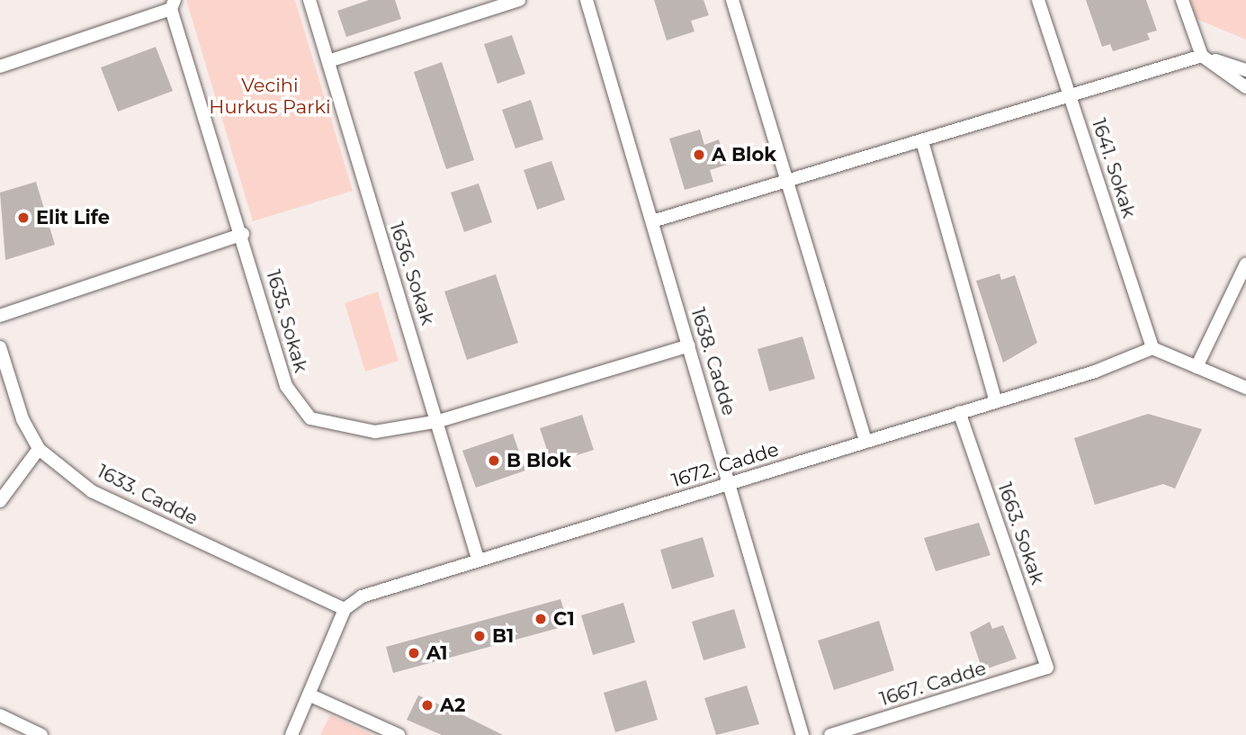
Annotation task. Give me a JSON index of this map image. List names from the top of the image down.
{
  "streets": {
    "street": [
      "1641. Sokak",
      "1636. Sokak",
      "1635. Sokak",
      "1638. Cadde",
      "1672. Cadde",
      "1633. Cadde",
      "1663. Sokak",
      "1667. Cadde"
    ]
  },
  "crossings": [
    ["1641. Sokak", "1672. Cadde"],
    ["1636. Sokak", "1635. Sokak"],
    ["1636. Sokak", "1672. Cadde"],
    ["1635. Sokak", "1638. Cadde"],
    ["1638. Cadde", "1672. Cadde"],
    ["1672. Cadde", "1633. Cadde"],
    ["1672. Cadde", "1663. Sokak"],
    ["1663. Sokak", "1667. Cadde"]
  ],
  "parks": ["Vecihi Hurkus Parki"],
  "places": [
    "A Blok",
    "Elit Life",
    "B Blok",
    "C1",
    "B1",
    "A1",
    "A2"
  ]
}
